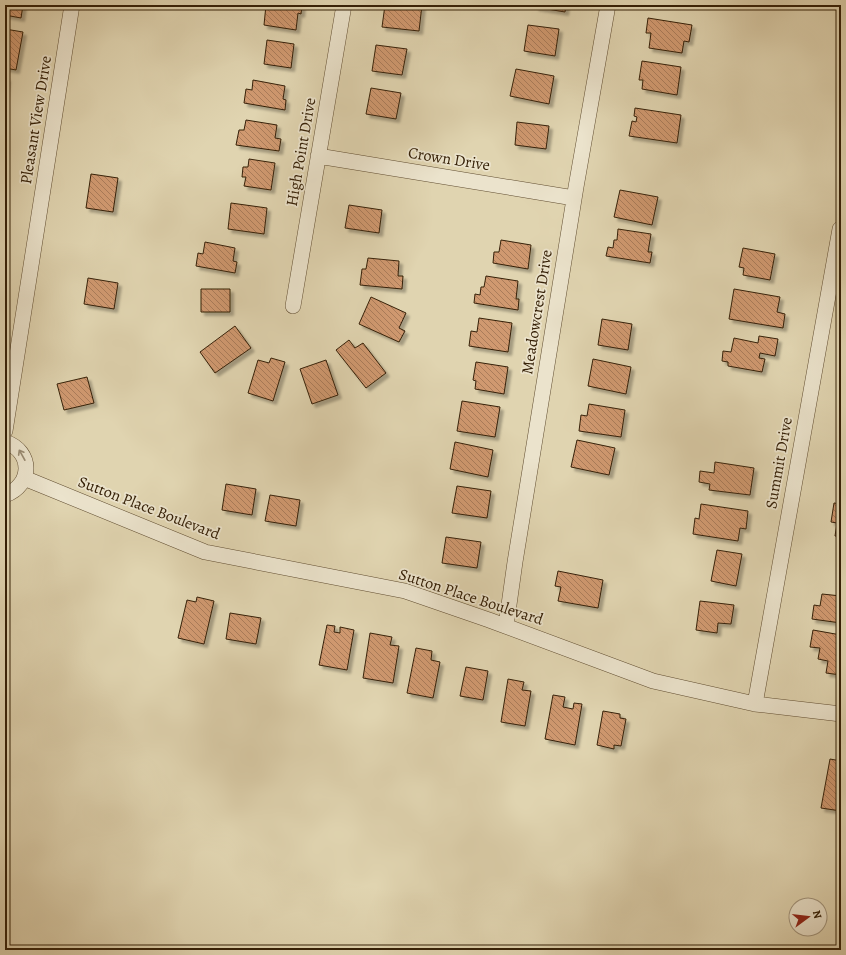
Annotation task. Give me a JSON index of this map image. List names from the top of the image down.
{
  "streets": {
    "street": [
      "Pleasant View Drive",
      "High Point Drive",
      "Crown Drive",
      "Meadowcrest Drive",
      "Summit Drive",
      "Sutton Place Boulevard"
    ]
  },
  "crossings": [
    ["High Point Drive", "Crown Drive"],
    ["Crown Drive", "Meadowcrest Drive"],
    ["Meadowcrest Drive", "Sutton Place Boulevard"],
    ["Summit Drive", "Sutton Place Boulevard"]
  ],
  "north": "right"
}
